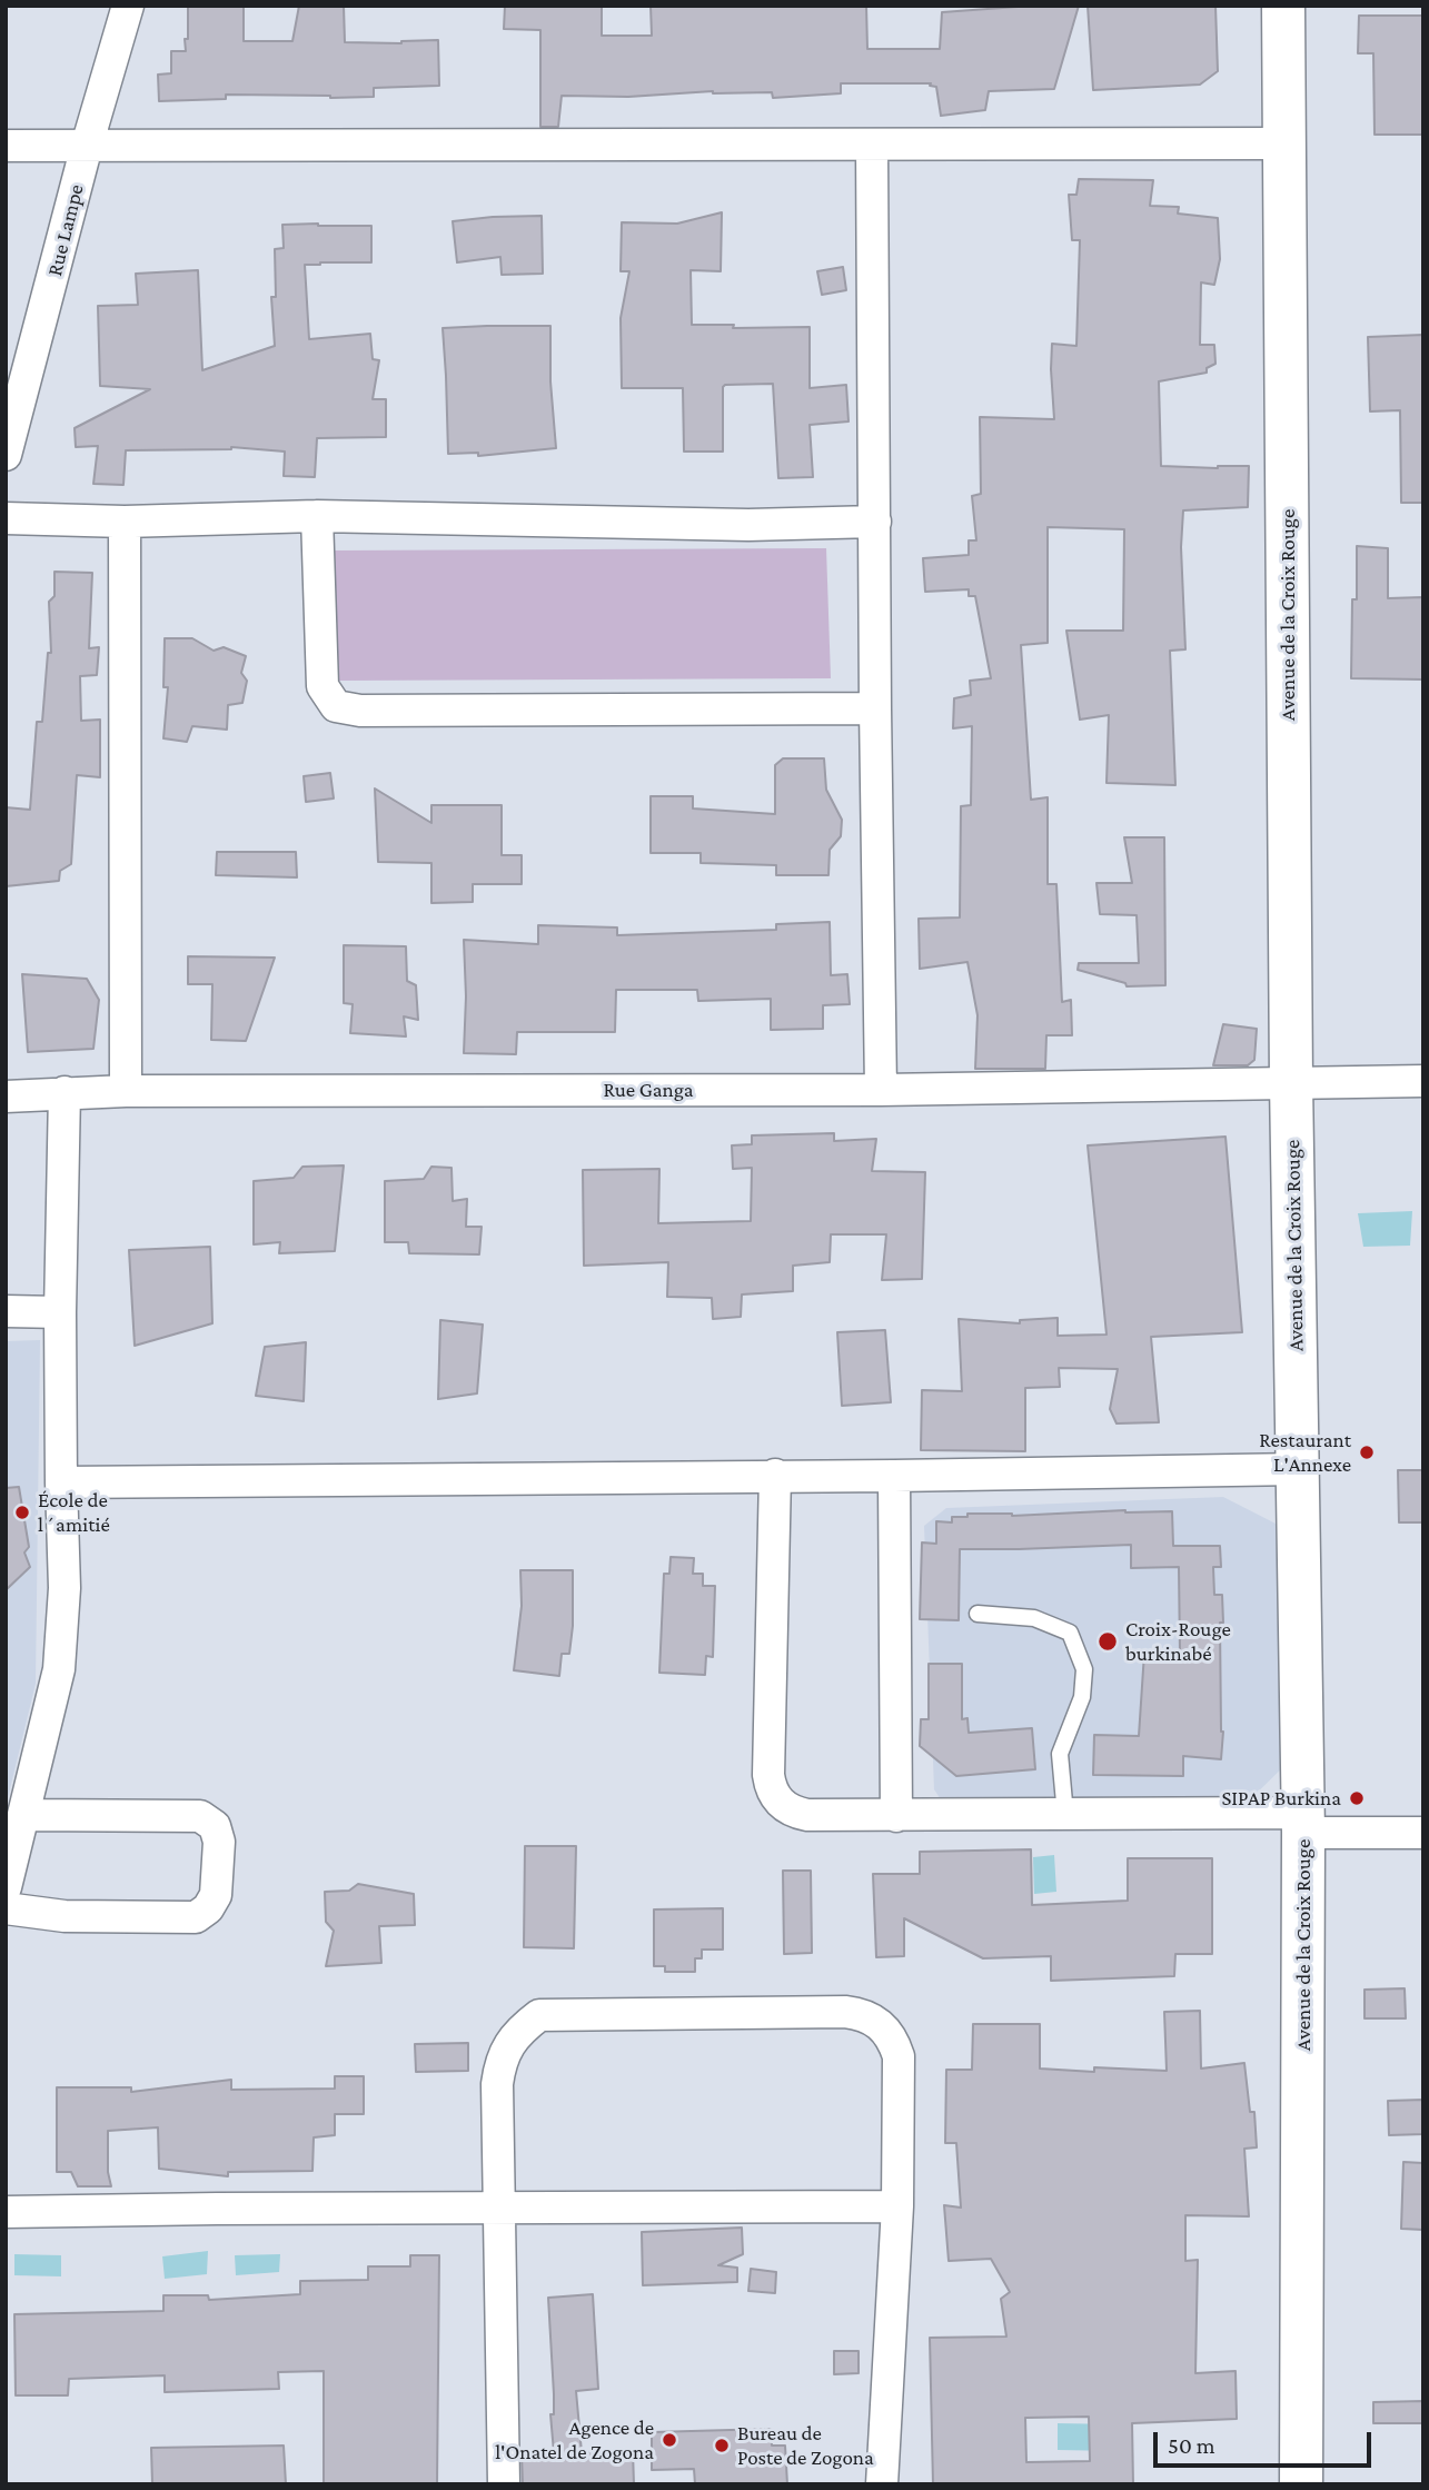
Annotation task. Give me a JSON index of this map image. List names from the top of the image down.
{
  "streets": {
    "street": ["Rue Lampe", "Avenue de la Croix Rouge", "Rue Ganga"]
  },
  "crossings": [
    ["Avenue de la Croix Rouge", "Rue Ganga"]
  ],
  "places": [
    "Restaurant L'Annexe",
    "École de l´amitié",
    "Croix-Rouge burkinabé",
    "SIPAP Burkina",
    "Agence de l'Onatel de Zogona",
    "Bureau de Poste de Zogona"
  ],
  "scale_bar": "50 m"
}
